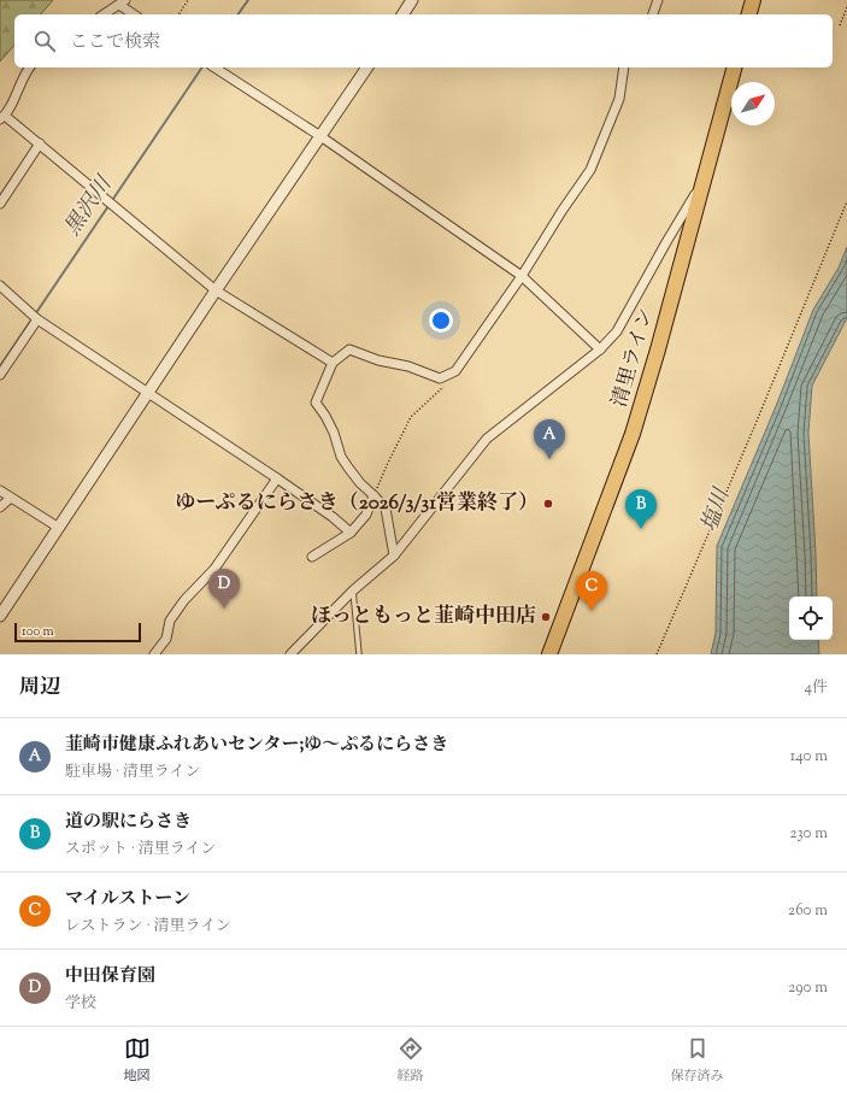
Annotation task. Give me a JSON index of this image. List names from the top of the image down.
{
  "streets": {
    "highway": ["清里ライン"]
  },
  "water": ["黒沢川", "塩川"],
  "places": ["ゆーぷるにらさき（2026/3/31営業終了）", "ほっともっと韮崎中田店"],
  "scale_bar": "100 m",
  "north": "top right",
  "page": {
    "search": "ここで検索",
    "pins": [
      "A",
      "B",
      "D",
      "C"
    ],
    "scale": "100 m",
    "heading": ["周辺", "4件"],
    "list": [
      {
        "mark": "A",
        "name": "韮崎市健康ふれあいセンター;ゆ～ぷるにらさき",
        "note": "駐車場 · 清里ライン",
        "value": "140 m"
      },
      {
        "mark": "B",
        "name": "道の駅にらさき",
        "note": "スポット · 清里ライン",
        "value": "230 m"
      },
      {
        "mark": "C",
        "name": "マイルストーン",
        "note": "レストラン · 清里ライン",
        "value": "260 m"
      },
      {
        "mark": "D",
        "name": "中田保育園",
        "note": "学校",
        "value": "290 m"
      }
    ],
    "nav": ["地図", "経路", "保存済み"]
  }
}
